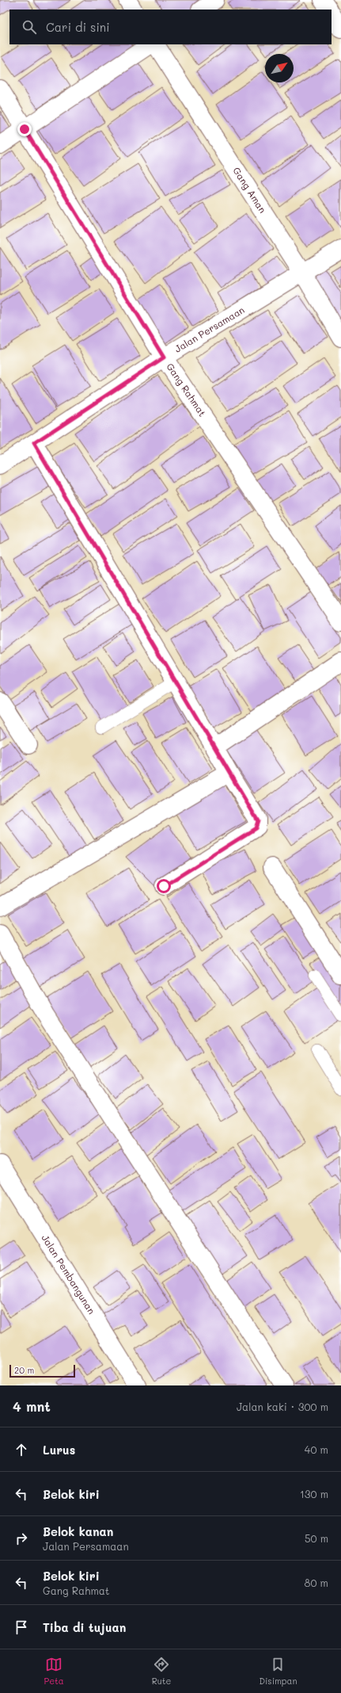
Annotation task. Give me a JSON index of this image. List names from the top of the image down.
{
  "streets": {
    "street": [
      "Gang Aman",
      "Jalan Persamaan",
      "Gang Rahmat",
      "Jalan Pembangunan"
    ]
  },
  "crossings": [
    ["Gang Aman", "Jalan Persamaan"],
    ["Jalan Persamaan", "Gang Rahmat"]
  ],
  "scale_bar": "20 m",
  "north": "top right",
  "page": {
    "search": "Cari di sini",
    "scale": "20 m",
    "heading": ["4 mnt", "Jalan kaki · 300 m"],
    "list": [
      ["Lurus", "40 m"],
      ["Belok kiri", "130 m"],
      ["Belok kanan", "Jalan Persamaan", "50 m"],
      ["Belok kiri", "Gang Rahmat", "80 m"],
      "Tiba di tujuan"
    ],
    "nav": ["Peta", "Rute", "Disimpan"]
  }
}
